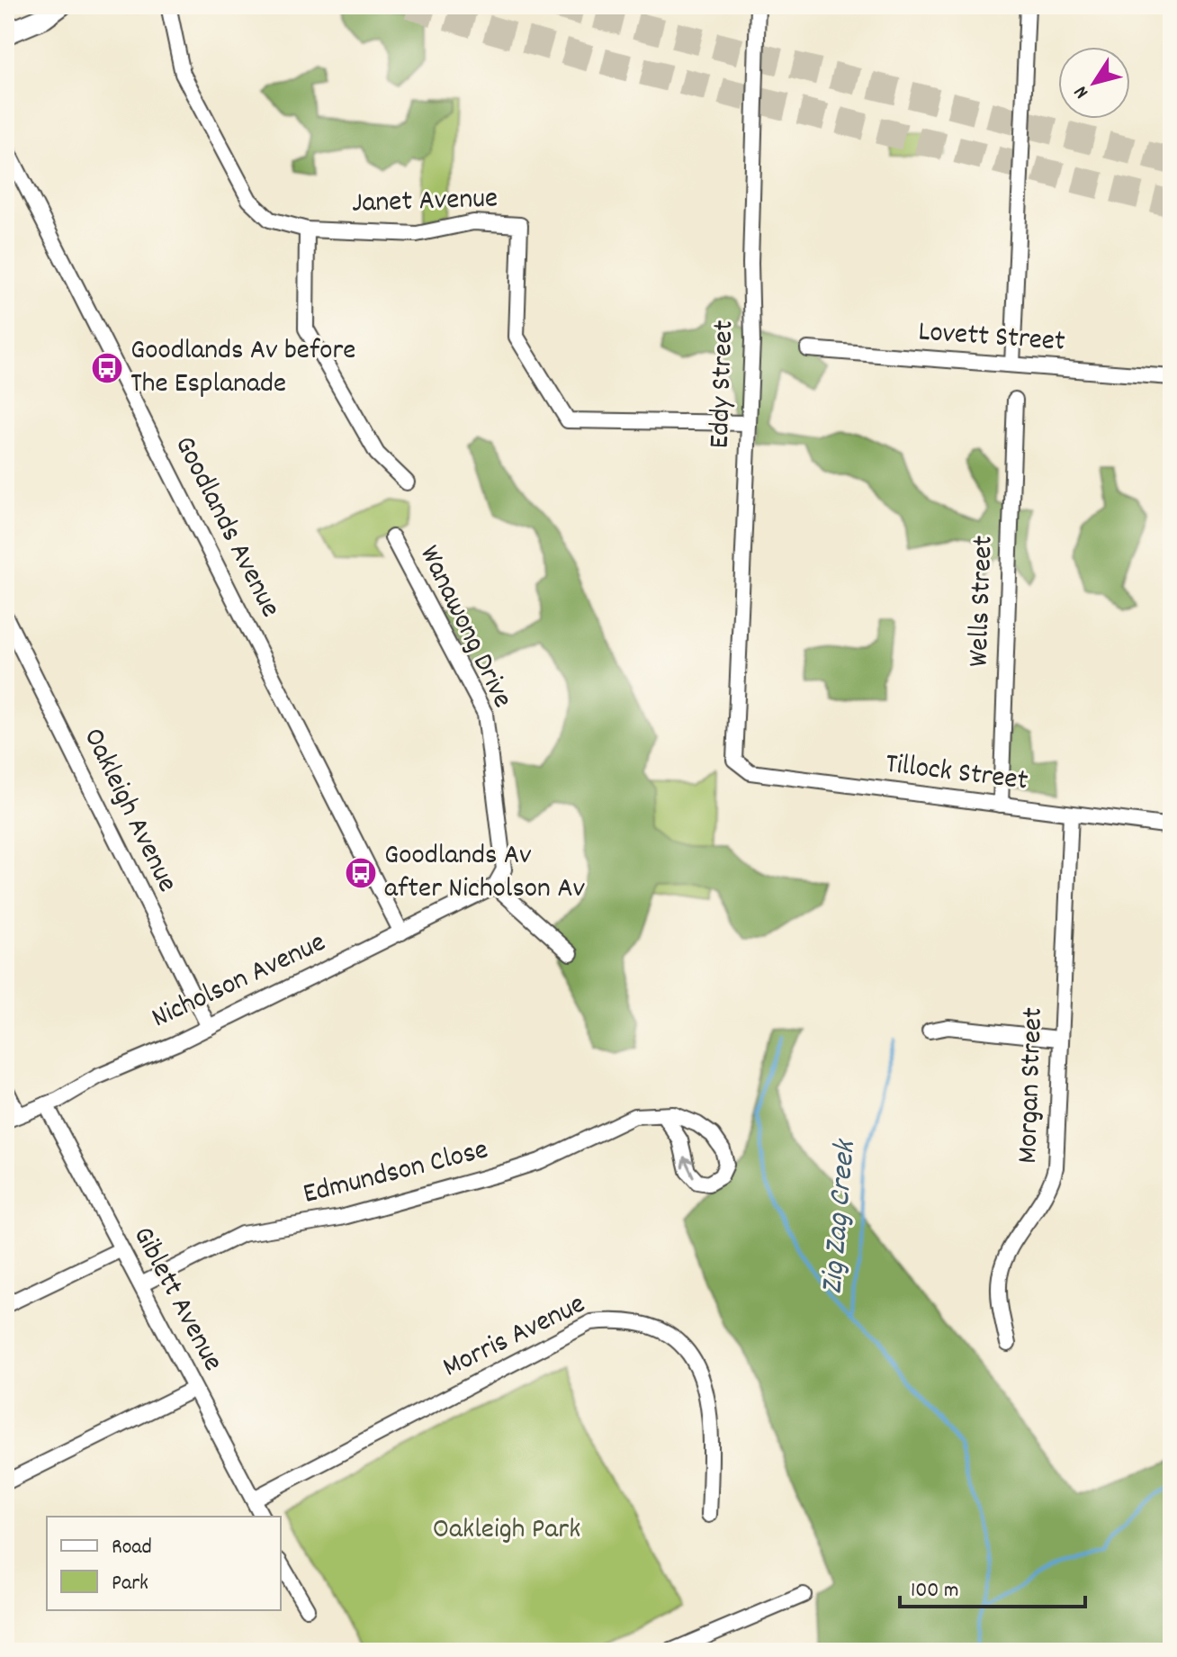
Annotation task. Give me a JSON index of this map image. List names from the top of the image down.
{
  "streets": {
    "street": [
      "Janet Avenue",
      "Lovett Street",
      "Eddy Street",
      "Goodlands Avenue",
      "Wells Street",
      "Wanawong Drive",
      "Tillock Street",
      "Oakleigh Avenue",
      "Nicholson Avenue",
      "Morgan Street",
      "Edmundson Close",
      "Giblett Avenue",
      "Morris Avenue"
    ]
  },
  "crossings": [
    ["Janet Avenue", "Eddy Street"],
    ["Eddy Street", "Tillock Street"],
    ["Goodlands Avenue", "Nicholson Avenue"],
    ["Wells Street", "Tillock Street"],
    ["Wanawong Drive", "Nicholson Avenue"],
    ["Tillock Street", "Morgan Street"],
    ["Oakleigh Avenue", "Nicholson Avenue"],
    ["Nicholson Avenue", "Giblett Avenue"],
    ["Edmundson Close", "Giblett Avenue"],
    ["Giblett Avenue", "Morris Avenue"]
  ],
  "water": ["Zig Zag Creek"],
  "parks": ["Oakleigh Park"],
  "places": {
    "bus stop": ["Goodlands Av before The Esplanade", "Goodlands Av after Nicholson Av"]
  },
  "legend": ["Road", "Park"],
  "scale_bar": "100 m",
  "north": "bottom left"
}
